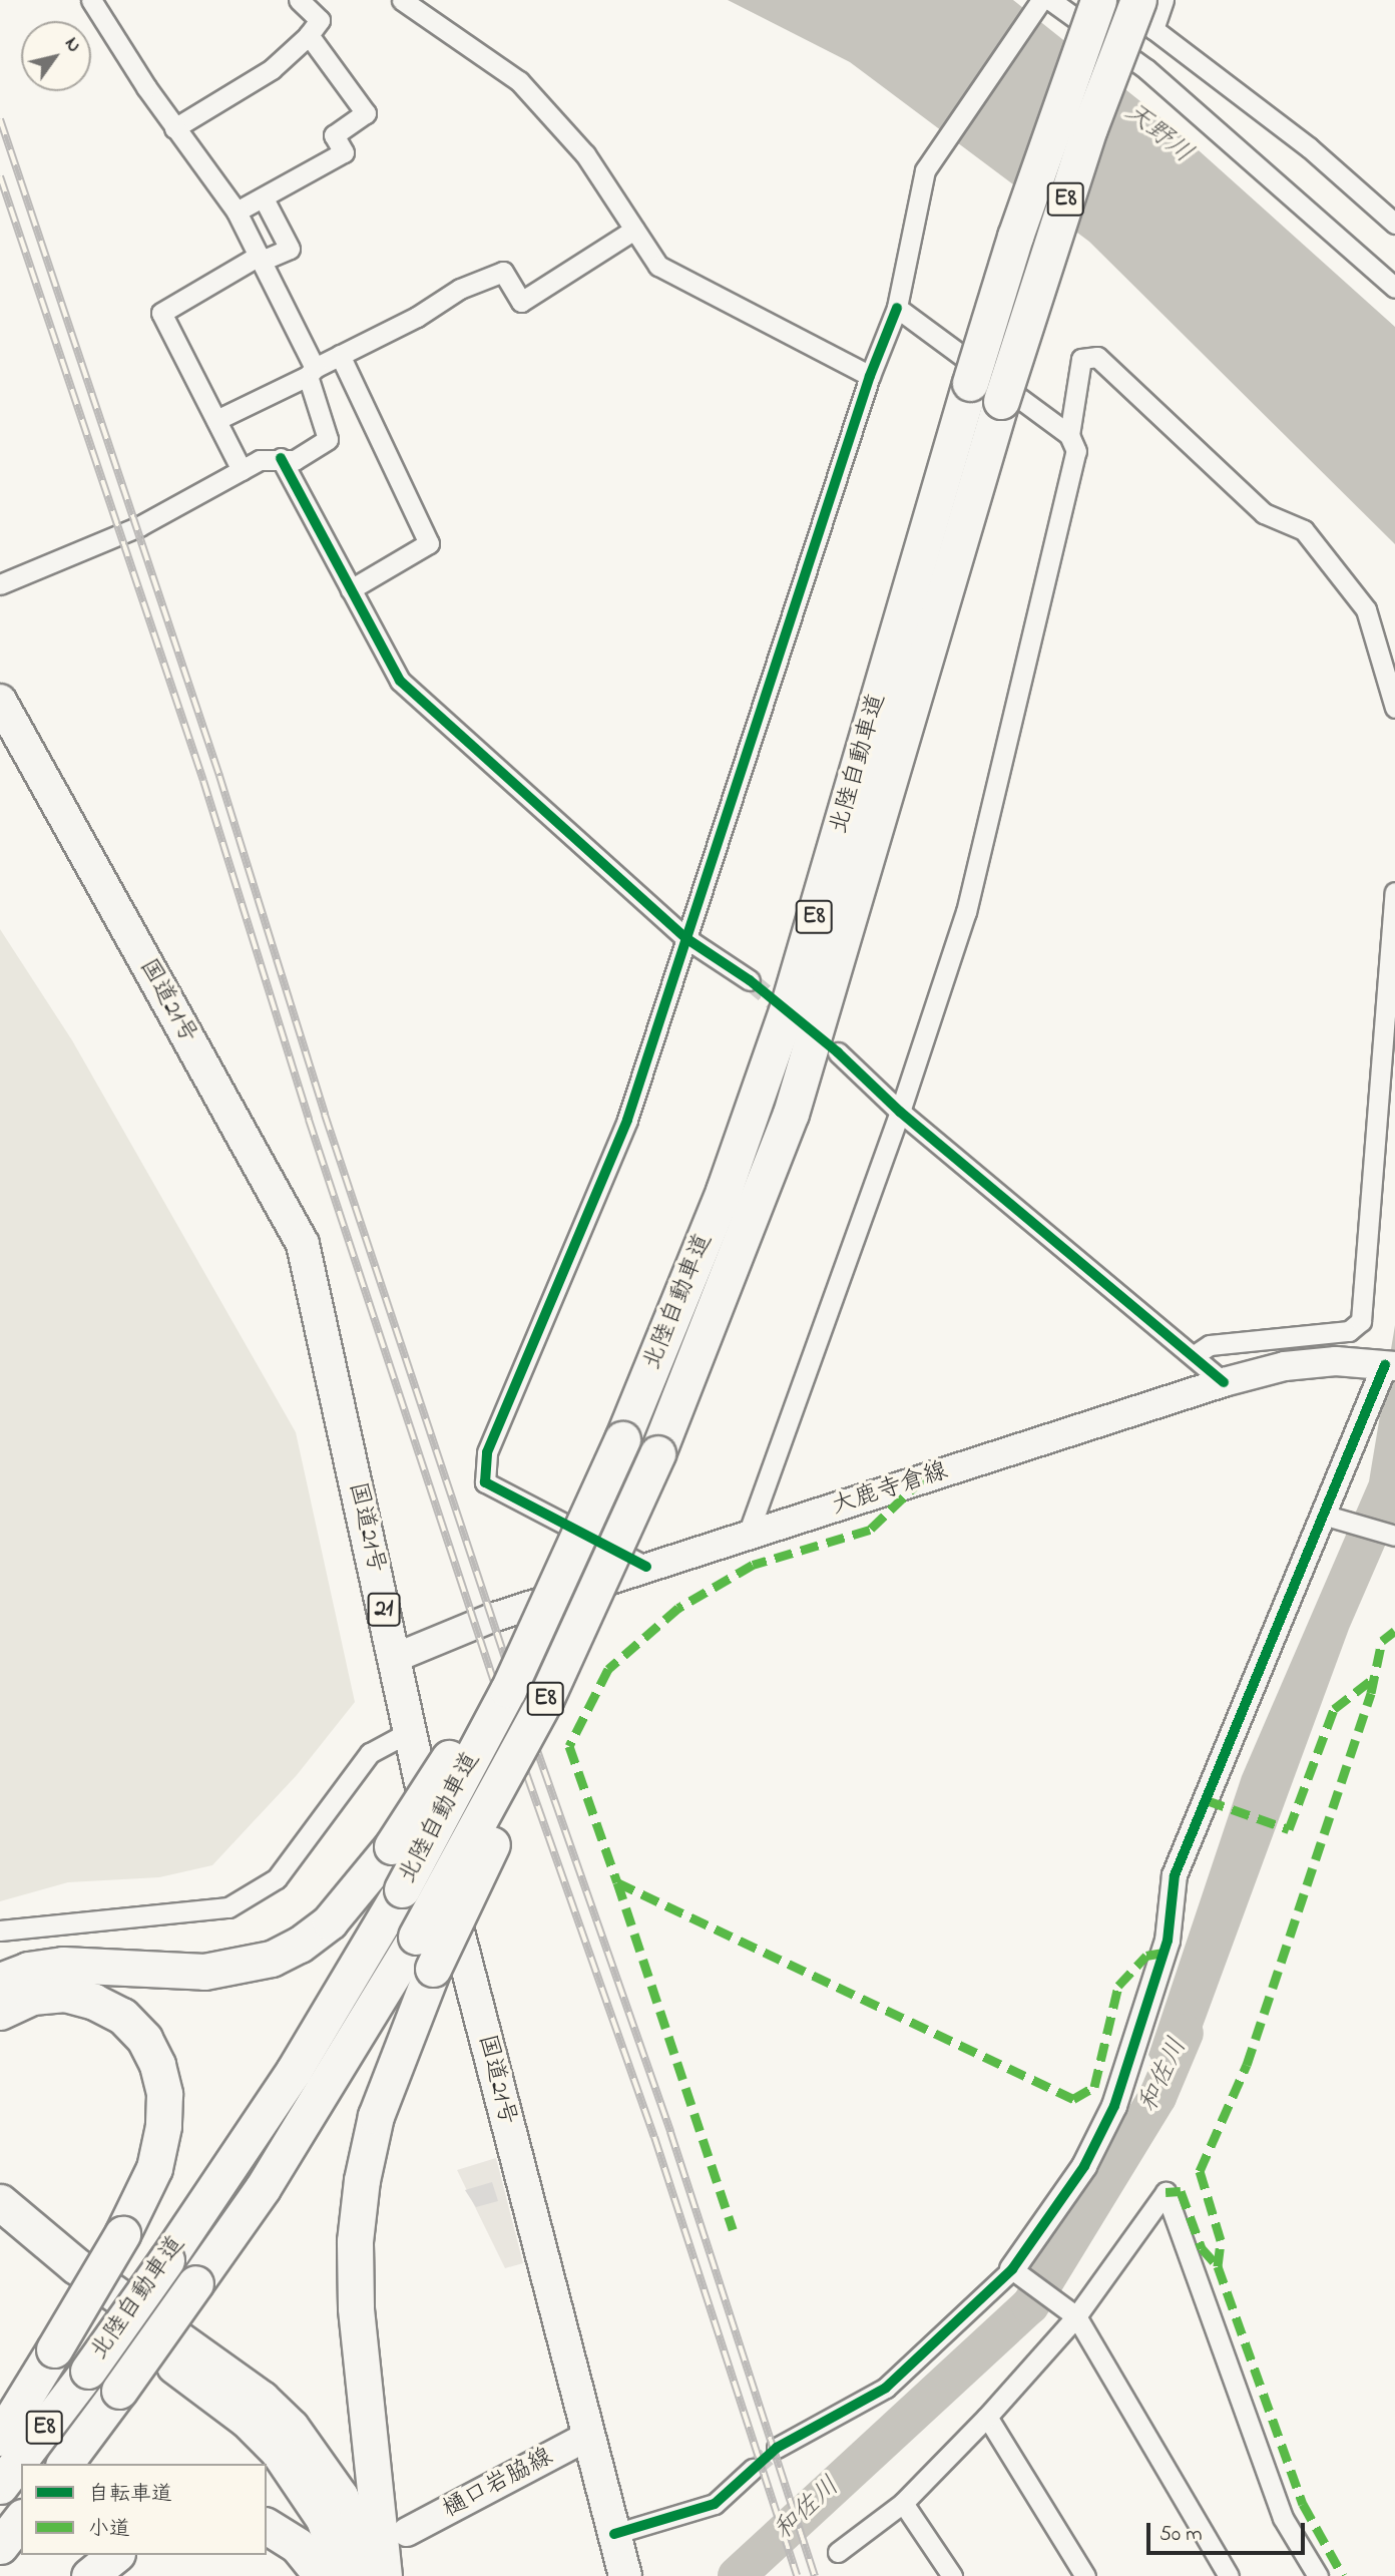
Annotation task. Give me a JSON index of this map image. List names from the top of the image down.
{
  "streets": {
    "highway": [
      "E8",
      "北陸自動車道",
      "国道21号",
      "21"
    ],
    "main road": ["大鹿寺倉線", "樋口岩脇線"]
  },
  "crossings": [
    ["国道21号", "大鹿寺倉線"],
    ["国道21号", "樋口岩脇線"]
  ],
  "water": ["天野川", "和佐川"],
  "legend": ["自転車道", "小道"],
  "scale_bar": "50 m",
  "north": "top right"
}
